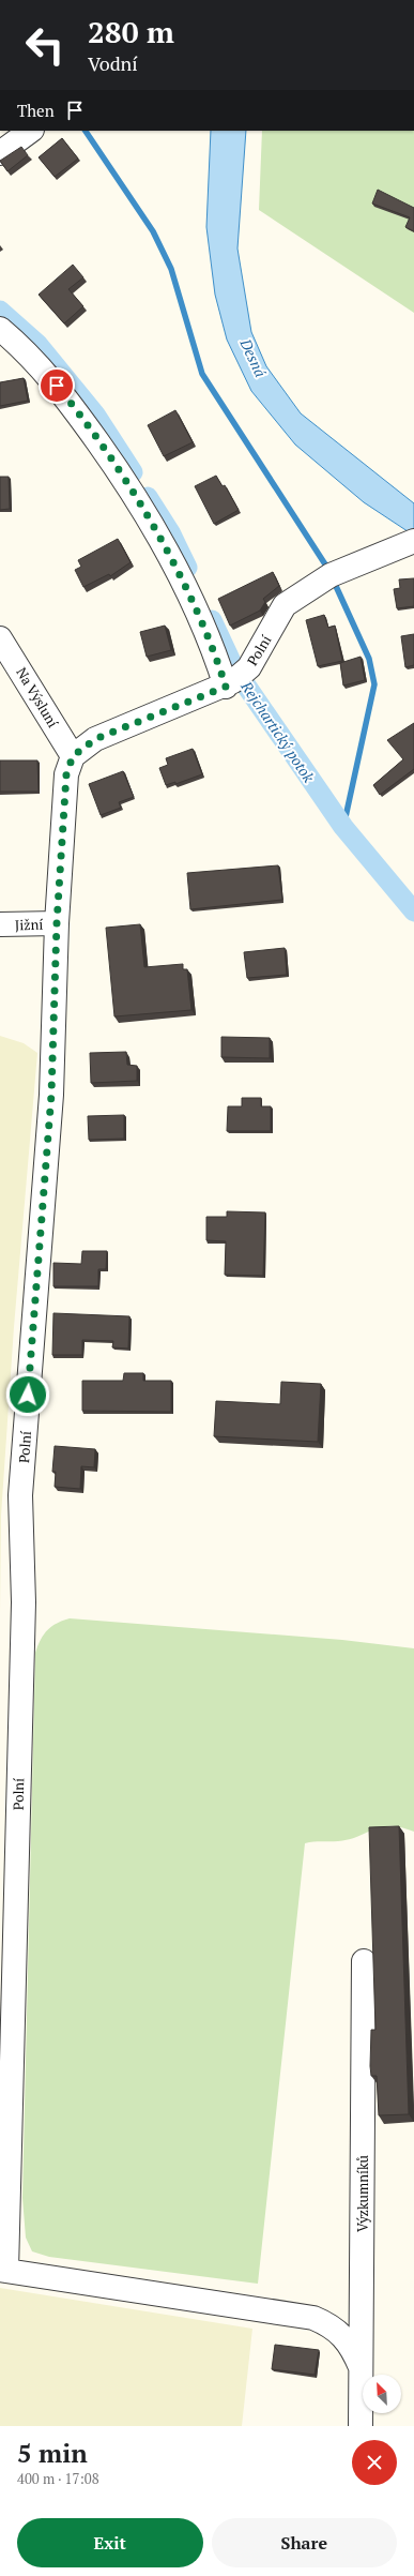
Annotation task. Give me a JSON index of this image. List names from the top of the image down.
{
  "streets": {
    "street": [
      "Polní",
      "Na Výsluní",
      "Jižní",
      "Výzkumníků"
    ]
  },
  "crossings": [
    ["Polní", "Na Výsluní"],
    ["Polní", "Jižní"]
  ],
  "water": ["Desná", "Rejchartický potok"],
  "north": "top left",
  "page": {
    "turn": ["280 m", "Vodní"],
    "then": "Then",
    "heading": ["5 min", "400 m · 17:08"],
    "buttons": ["Exit", "Share"]
  }
}
